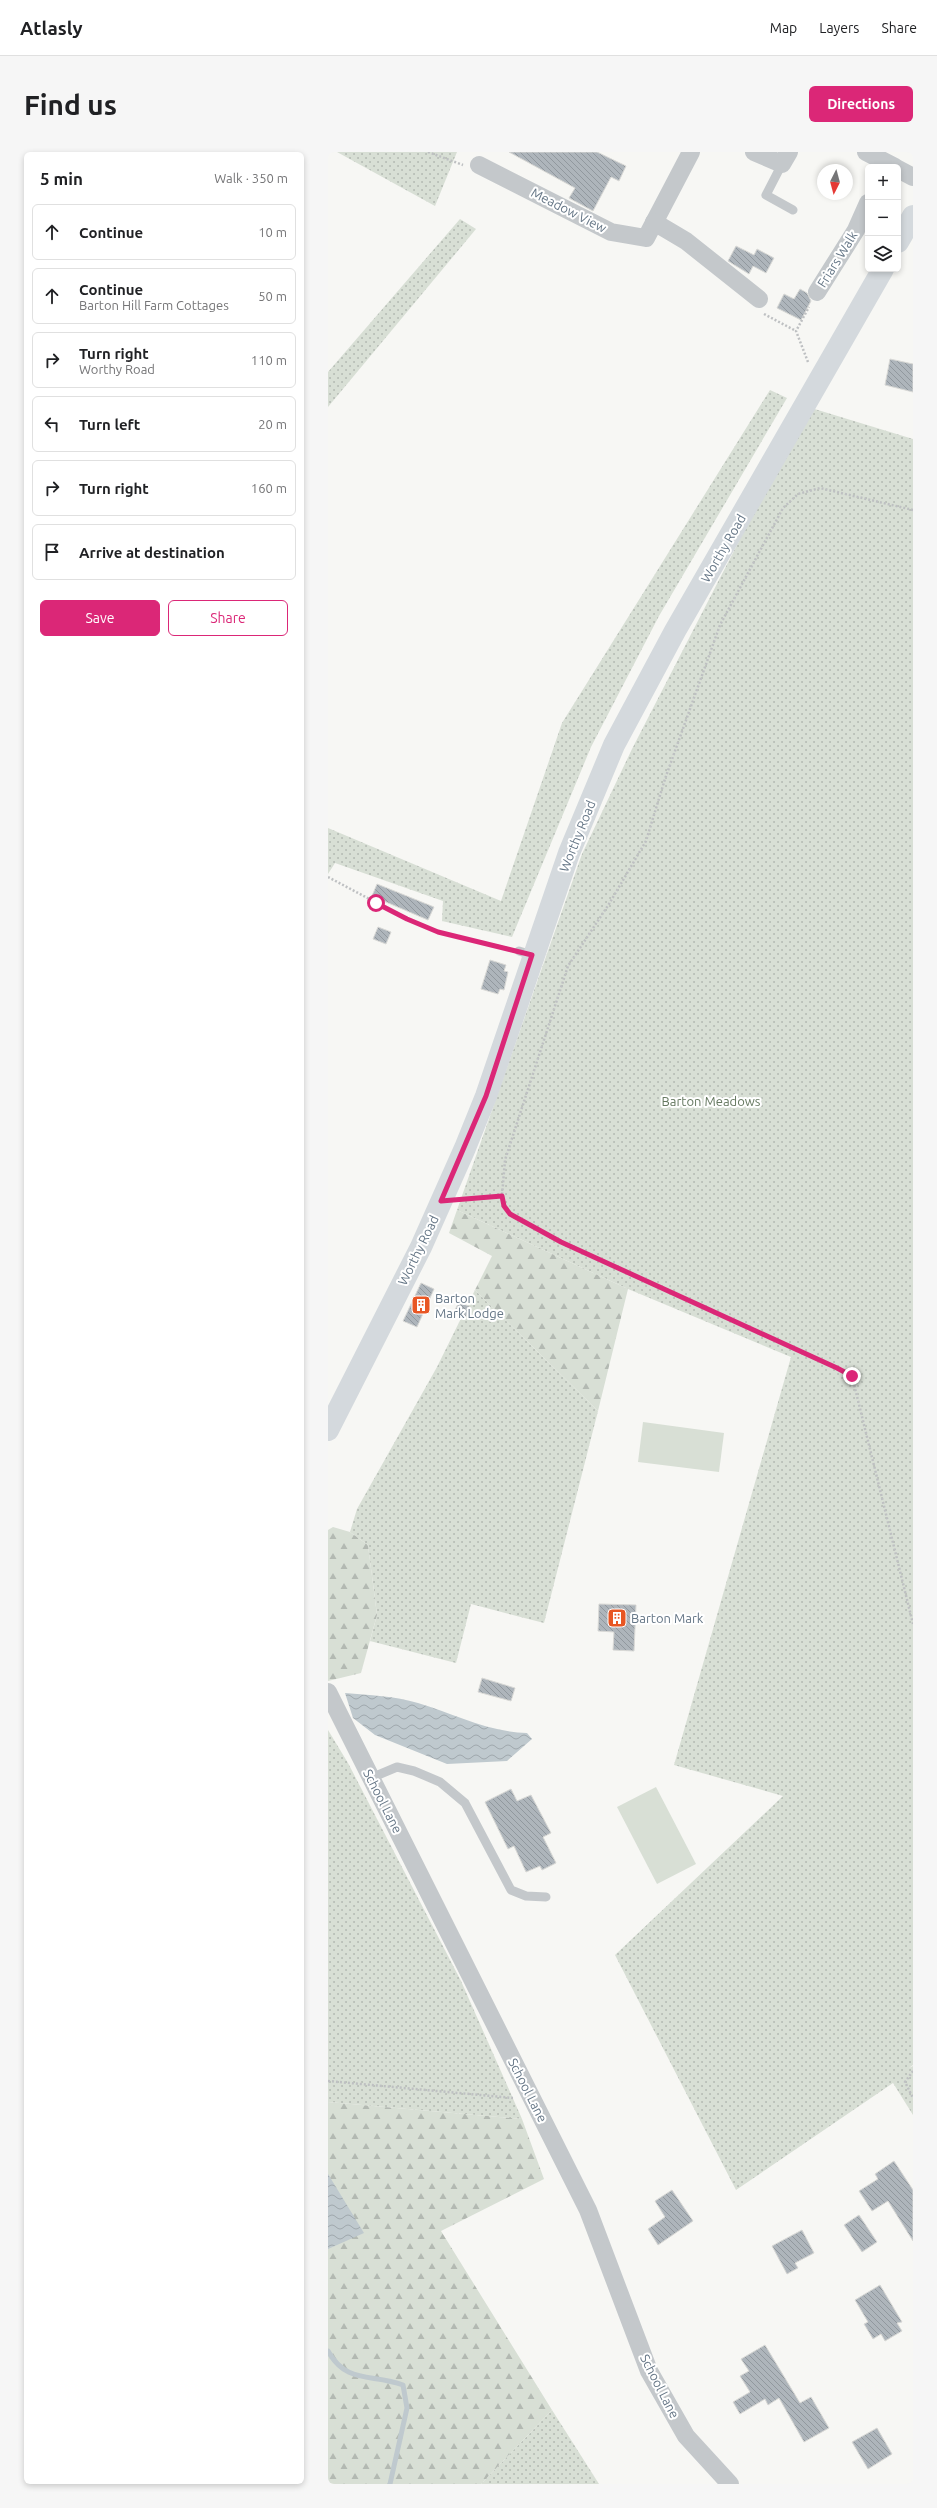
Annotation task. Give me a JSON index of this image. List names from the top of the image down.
{
  "streets": {
    "main road": ["Worthy Road"],
    "street": ["Meadow View", "Friars Walk", "School Lane"]
  },
  "parks": ["Barton Meadows"],
  "places": {
    "building": ["Barton Mark Lodge", "Barton Mark"]
  },
  "north": "bottom",
  "page": {
    "header": "Atlasly",
    "nav": ["Map", "Layers", "Share"],
    "buttons": [
      "Directions",
      ["Save", "Share"]
    ],
    "title": "Find us",
    "heading": ["5 min", "Walk · 350 m"],
    "map_buttons": ["+", "−"],
    "list": [
      ["Continue", "10 m"],
      ["Continue", "Barton Hill Farm Cottages", "50 m"],
      ["Turn right", "Worthy Road", "110 m"],
      ["Turn left", "20 m"],
      ["Turn right", "160 m"],
      "Arrive at destination"
    ]
  }
}
